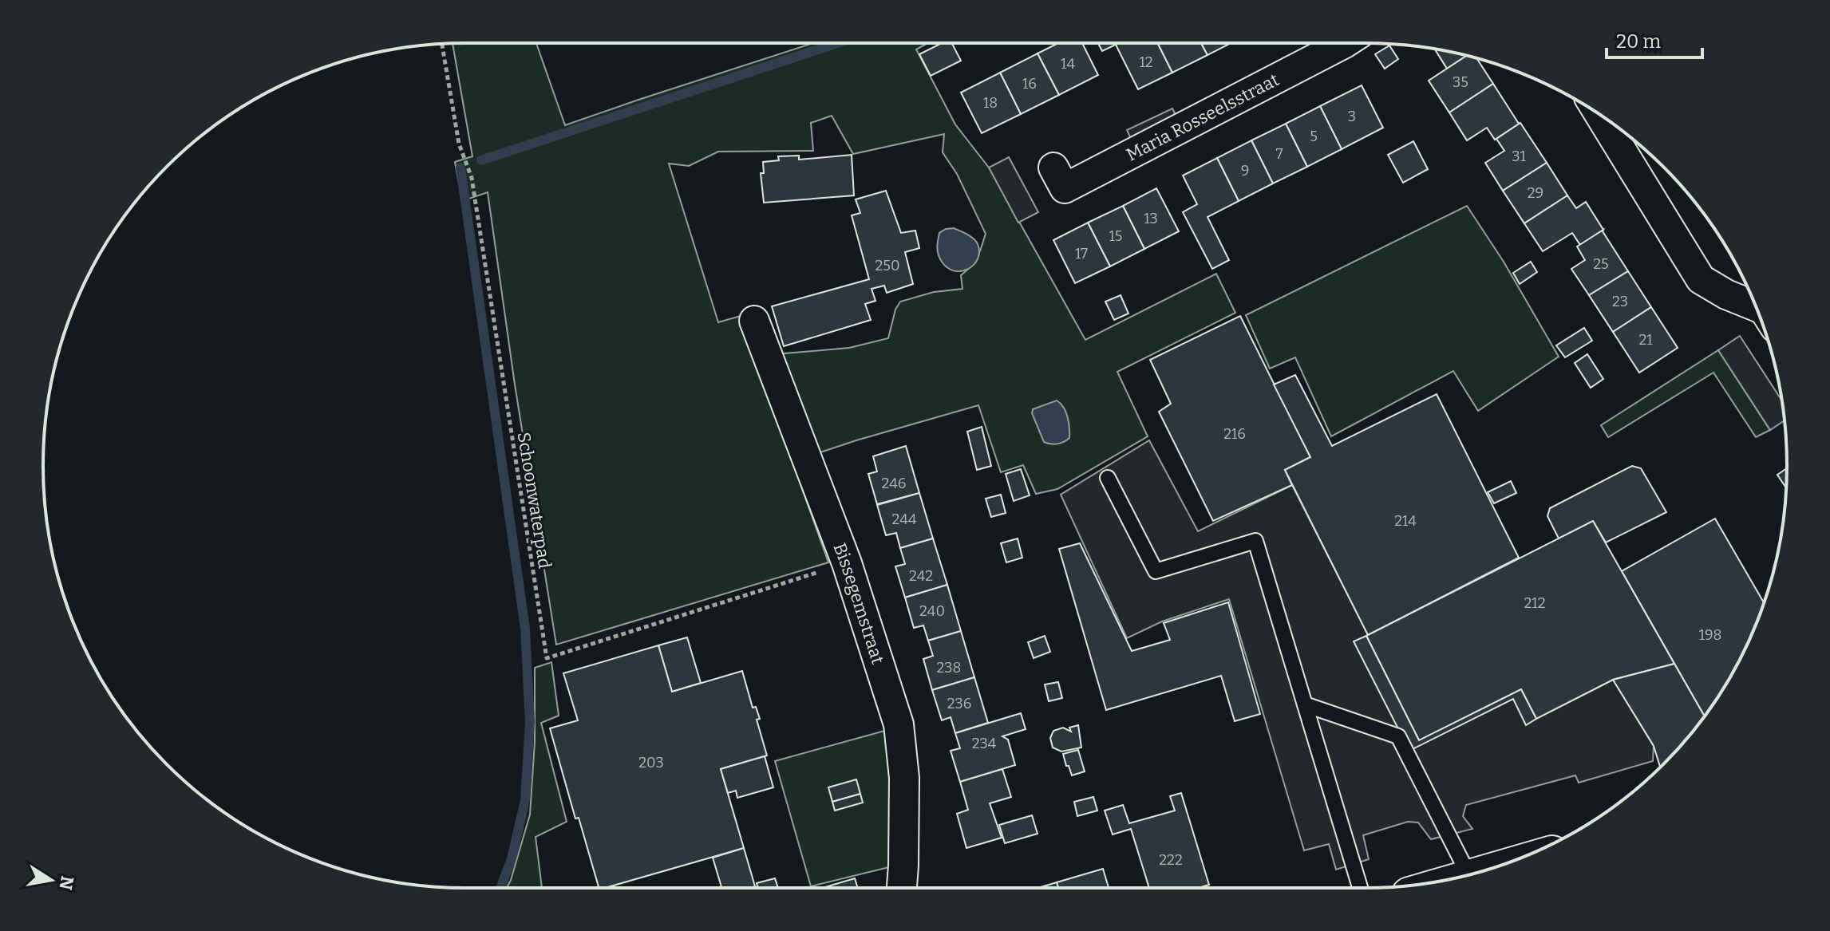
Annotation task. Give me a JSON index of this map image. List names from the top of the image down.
{
  "streets": {
    "street": ["Maria Rosseelsstraat", "Bissegemstraat"],
    "path": ["Schoonwaterpad"]
  },
  "crossings": [
    ["Schoonwaterpad", "Bissegemstraat"]
  ],
  "house_numbers": [
    "12",
    "14",
    "35",
    "16",
    "18",
    "3",
    "5",
    "7",
    "31",
    "9",
    "29",
    "13",
    "15",
    "17",
    "25",
    "250",
    "23",
    "21",
    "216",
    "246",
    "244",
    "214",
    "242",
    "212",
    "240",
    "198",
    "238",
    "236",
    "234",
    "203",
    "222"
  ],
  "scale_bar": "20 m",
  "north": "right"
}
